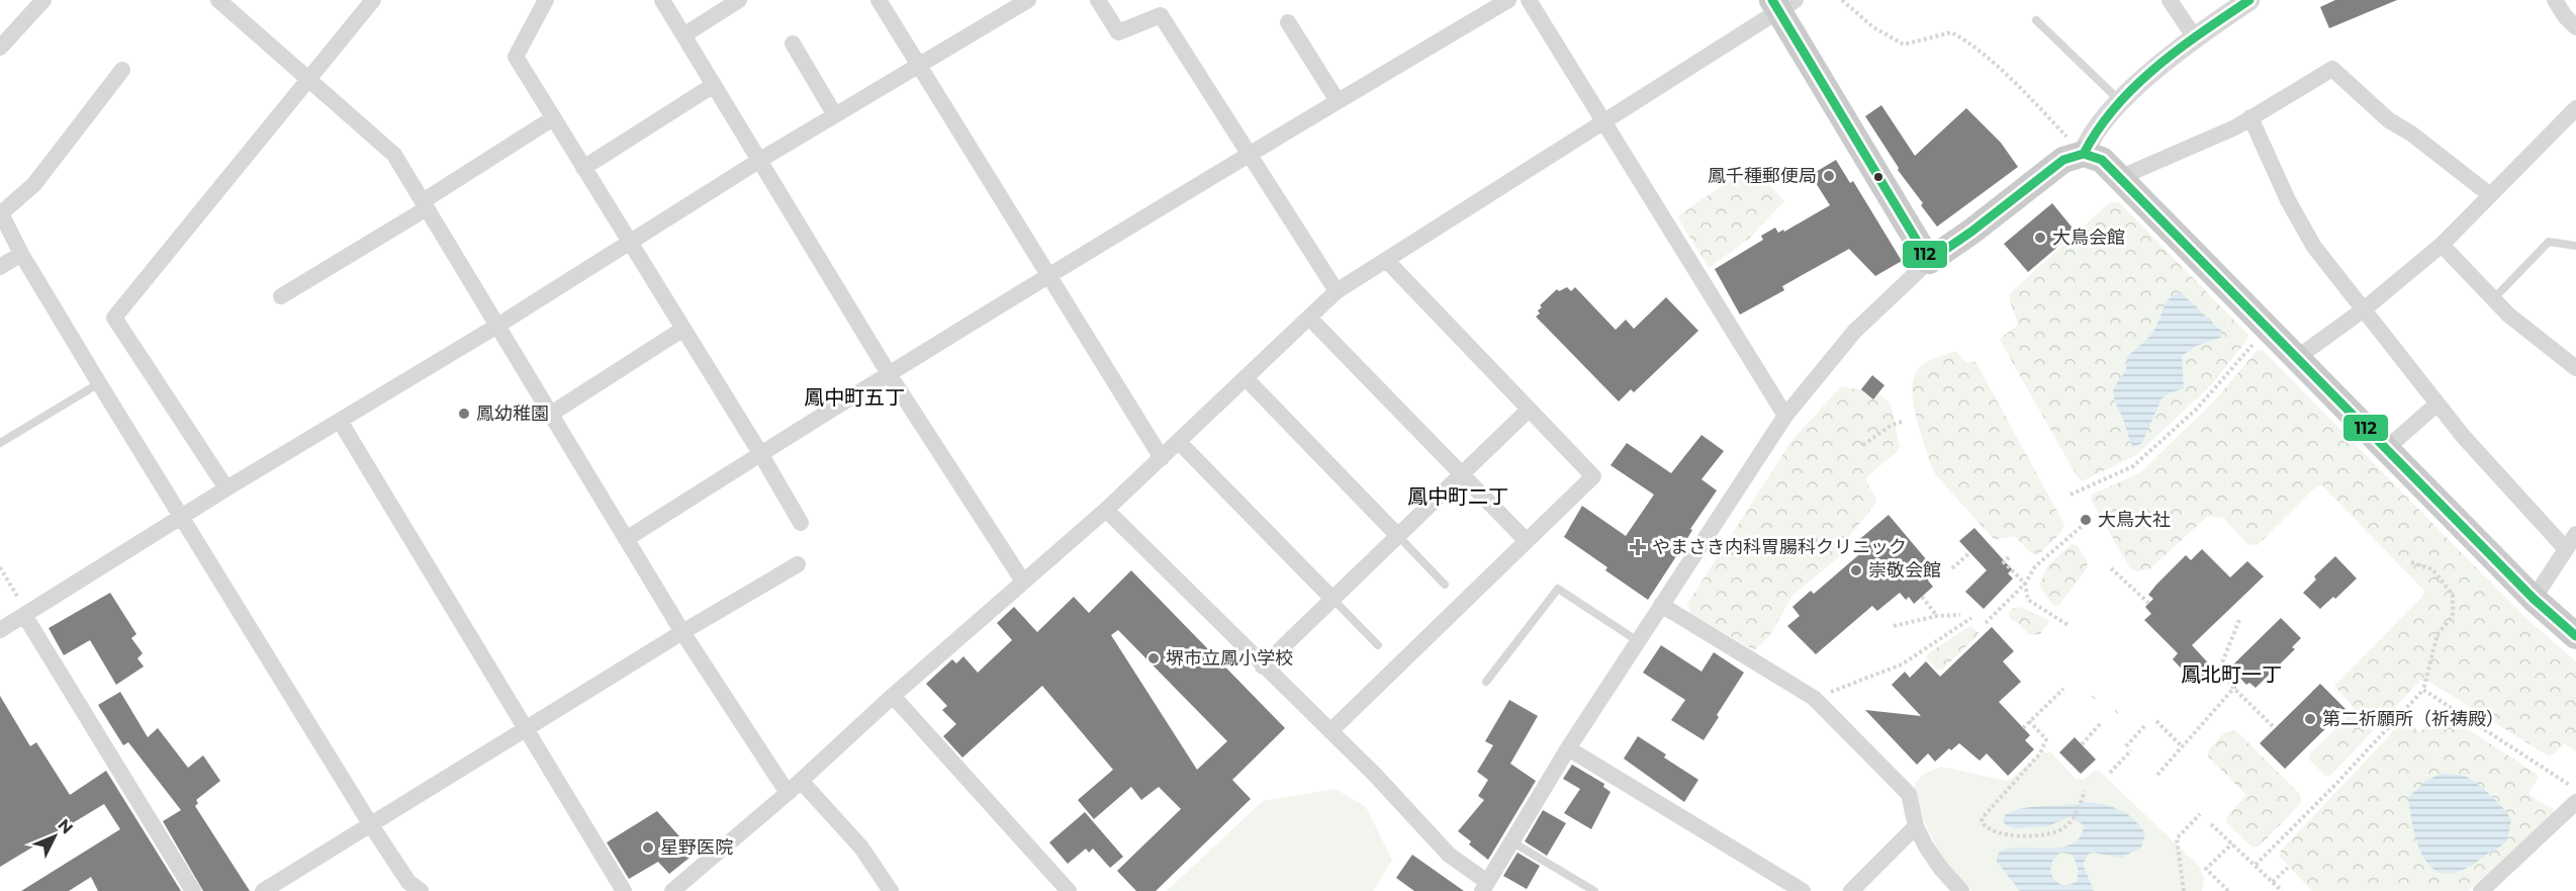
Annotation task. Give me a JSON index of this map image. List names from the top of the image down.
{
  "districts": ["鳳中町五丁", "鳳中町二丁", "鳳北町一丁"],
  "places": {
    "other": [
      "鳳千種郵便局",
      "大鳥会館",
      "鳳幼稚園",
      "大鳥大社",
      "崇敬会館",
      "堺市立鳳小学校",
      "第二祈願所（祈祷殿）",
      "星野医院"
    ],
    "health": ["やまさき内科胃腸科クリニック"]
  },
  "lines": ["transit line 112"],
  "north": "top right"
}
